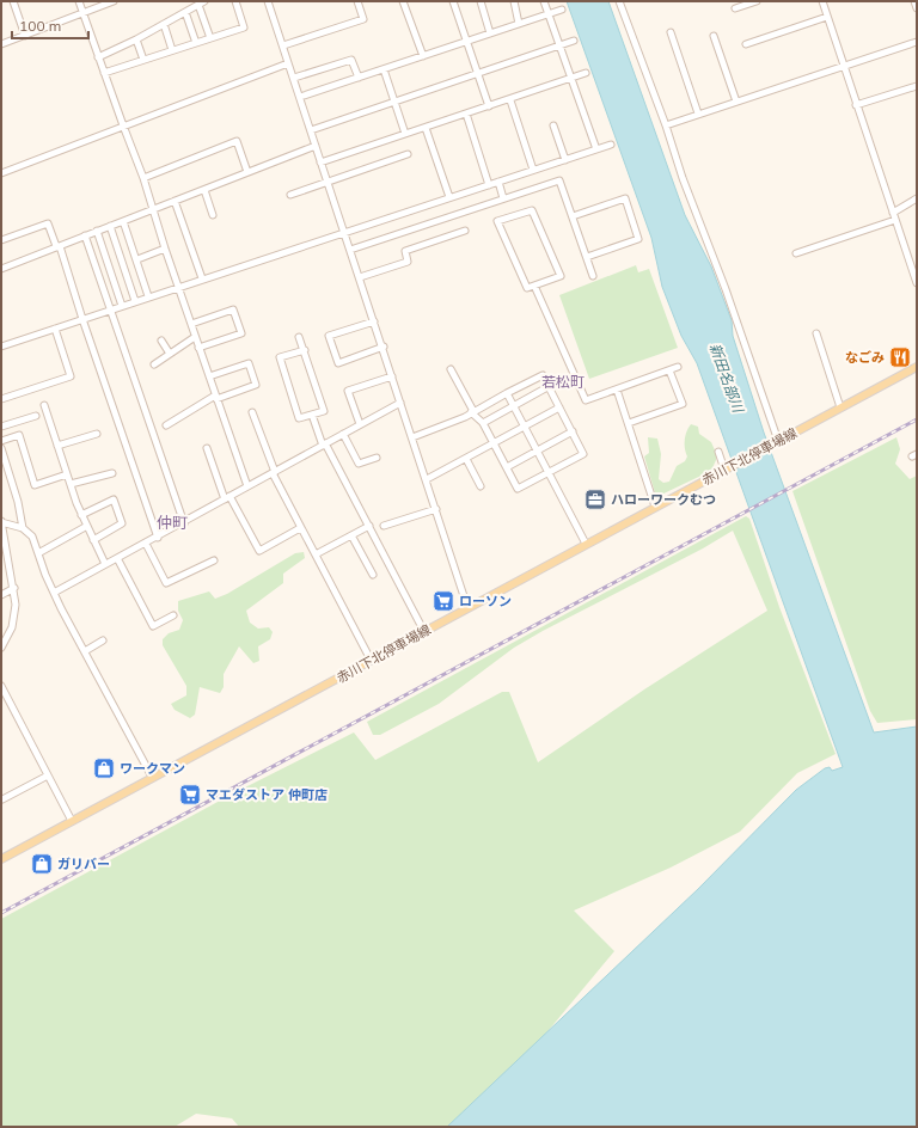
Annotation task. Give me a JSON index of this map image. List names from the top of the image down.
{
  "streets": {
    "main road": ["赤川下北停車場線"]
  },
  "districts": ["若松町", "仲町"],
  "water": ["新田名部川"],
  "places": {
    "restaurant": ["なごみ"],
    "office": ["ハローワークむつ"],
    "supermarket": ["ローソン", "マエダストア 仲町店"],
    "shop": ["ワークマン", "ガリバー"]
  },
  "scale_bar": "100 m"
}
